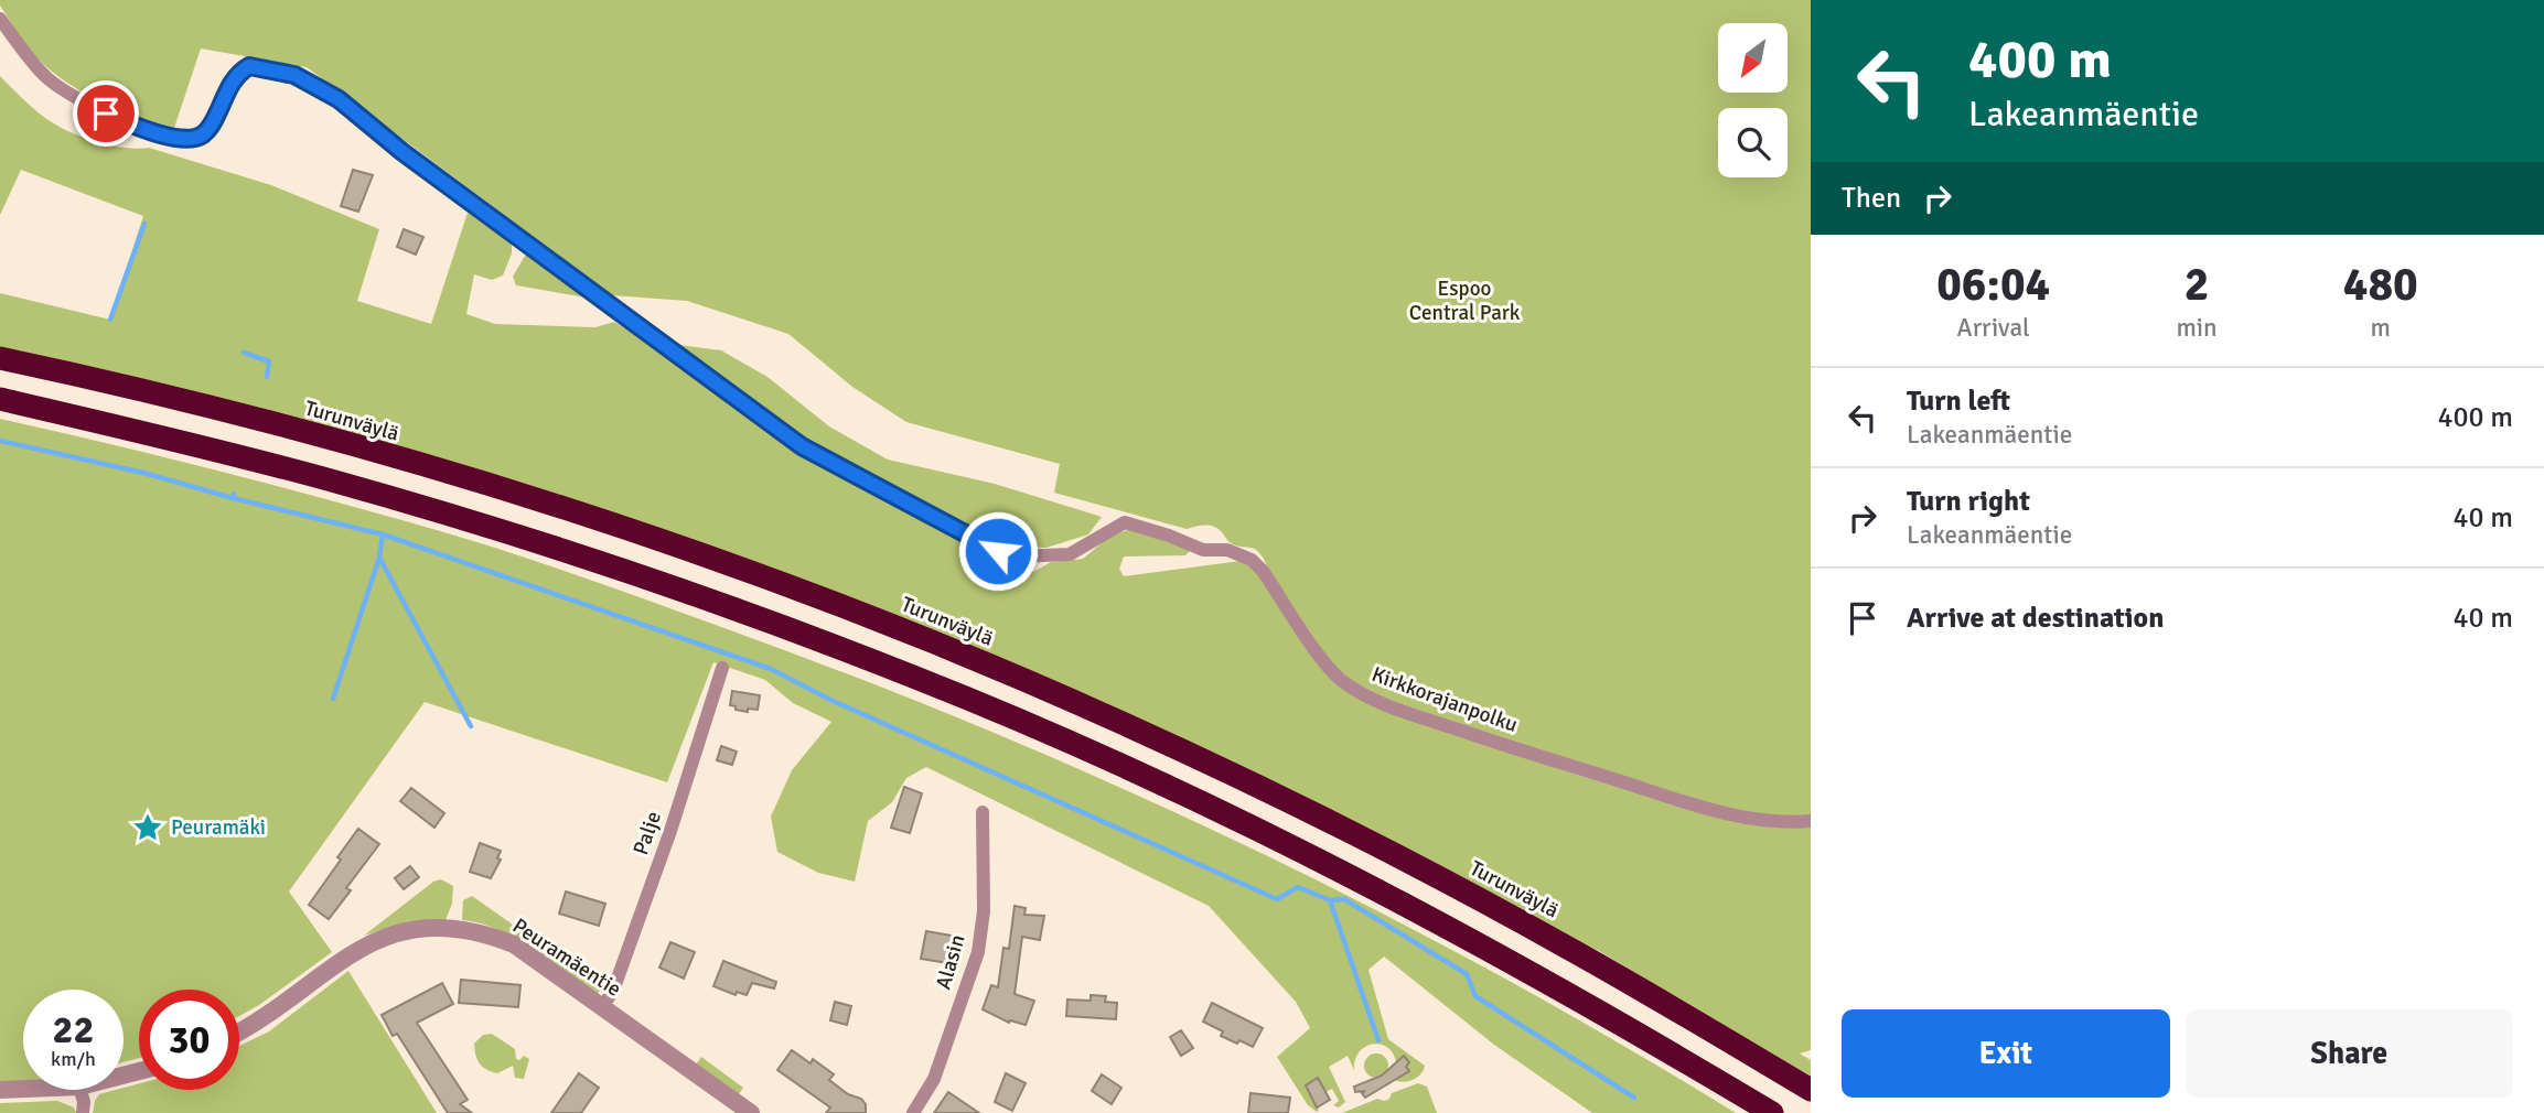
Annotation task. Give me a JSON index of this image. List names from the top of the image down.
{
  "streets": {
    "highway": ["Turunväylä"],
    "street": [
      "Kirkkorajanpolku",
      "Palje",
      "Peuramäentie",
      "Alasin"
    ]
  },
  "crossings": [
    ["Palje", "Peuramäentie"]
  ],
  "parks": ["Espoo Central Park"],
  "places": {
    "place": ["Peuramäki"]
  },
  "north": "bottom left",
  "page": {
    "turn": ["400 m", "Lakeanmäentie"],
    "then": "Then",
    "eta": [
      "06:04",
      "Arrival",
      "2",
      "min",
      "480",
      "m"
    ],
    "list": [
      {
        "name": "Turn left",
        "note": "Lakeanmäentie",
        "value": "400 m"
      },
      {
        "name": "Turn right",
        "note": "Lakeanmäentie",
        "value": "40 m"
      },
      {
        "name": "Arrive at destination",
        "value": "40 m"
      }
    ],
    "speed": "22 km/h",
    "limit": "30",
    "buttons": ["Exit", "Share"]
  }
}
